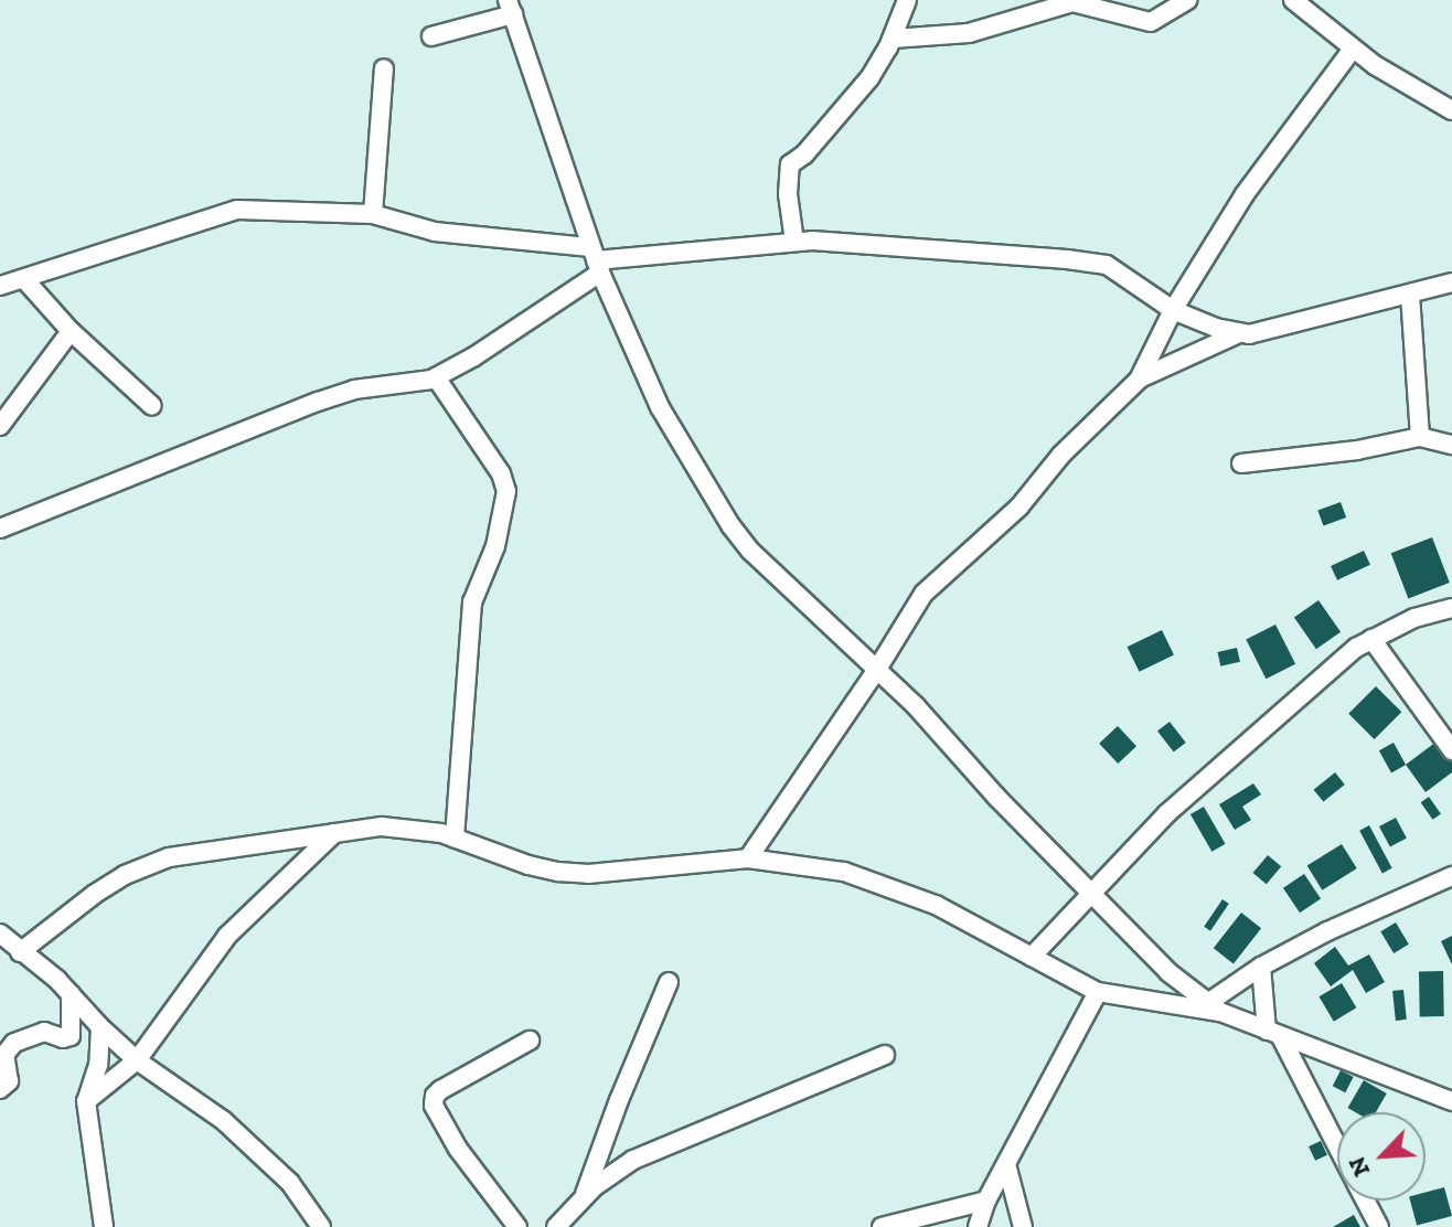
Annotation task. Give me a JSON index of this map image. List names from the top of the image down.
{
  "north": "bottom left"
}
